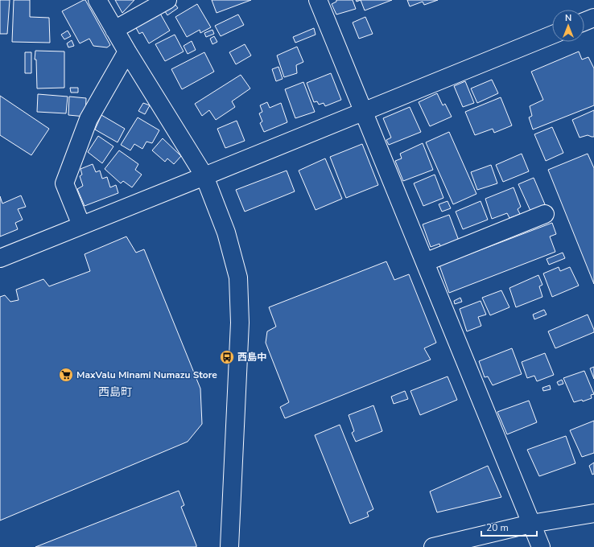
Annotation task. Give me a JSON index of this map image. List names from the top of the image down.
{
  "districts": ["西島町"],
  "places": {
    "bus stop": ["西島中"],
    "supermarket": ["MaxValu Minami Numazu Store"]
  },
  "scale_bar": "20 m",
  "north": "top"
}
